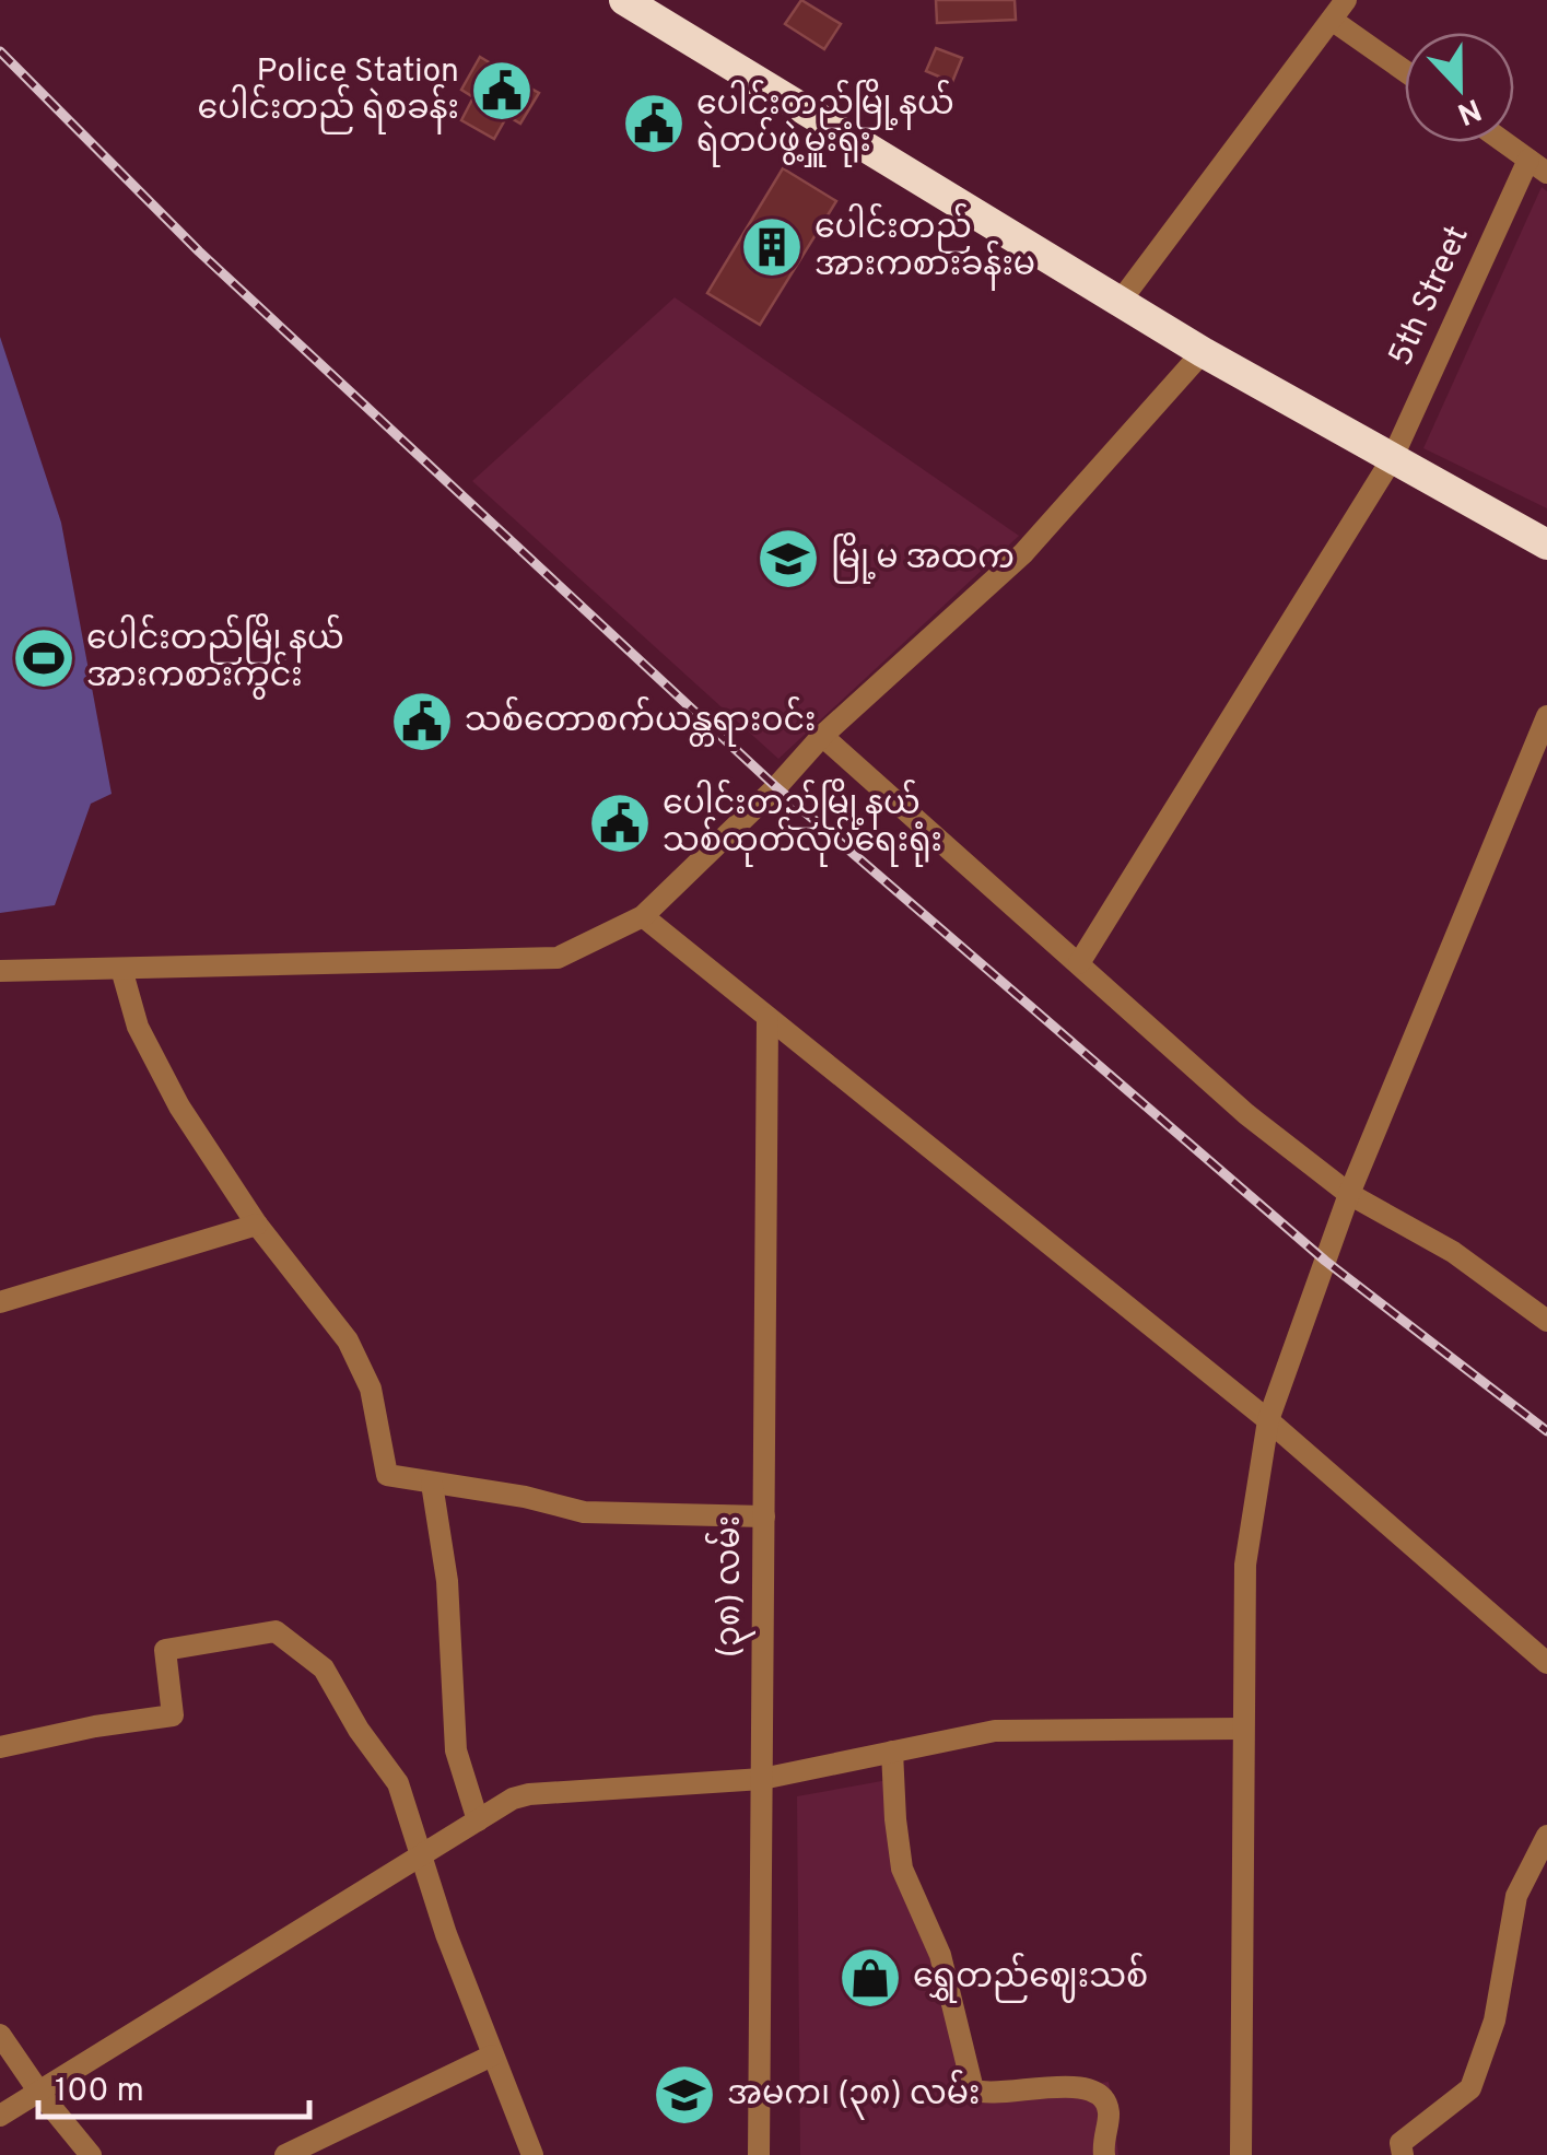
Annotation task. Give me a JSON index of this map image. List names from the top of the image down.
{
  "streets": {
    "street": ["5th Street", "(၃၈) လမ်း"]
  },
  "places": {
    "public building": [
      "Police Station ပေါင်းတည် ရဲစခန်း",
      "ပေါင်းတည်မြို့နယ် ရဲတပ်ဖွဲ့မှူးရုံး",
      "သစ်တောစက်ယန္တရားဝင်း",
      "ပေါင်းတည်မြို့နယ် သစ်ထုတ်လုပ်ရေးရုံး"
    ],
    "building": ["ပေါင်းတည် အားကစားခန်းမ"],
    "school or university": ["မြို့မ အထက", "အမက၊ (၃၈) လမ်း"],
    "sports": ["‌ပေါင်းတည်မြို့နယ် အားကစားကွင်း"],
    "shop": ["ရွှေတည်ဈေးသစ်"]
  },
  "scale_bar": "100 m",
  "north": "bottom"
}
